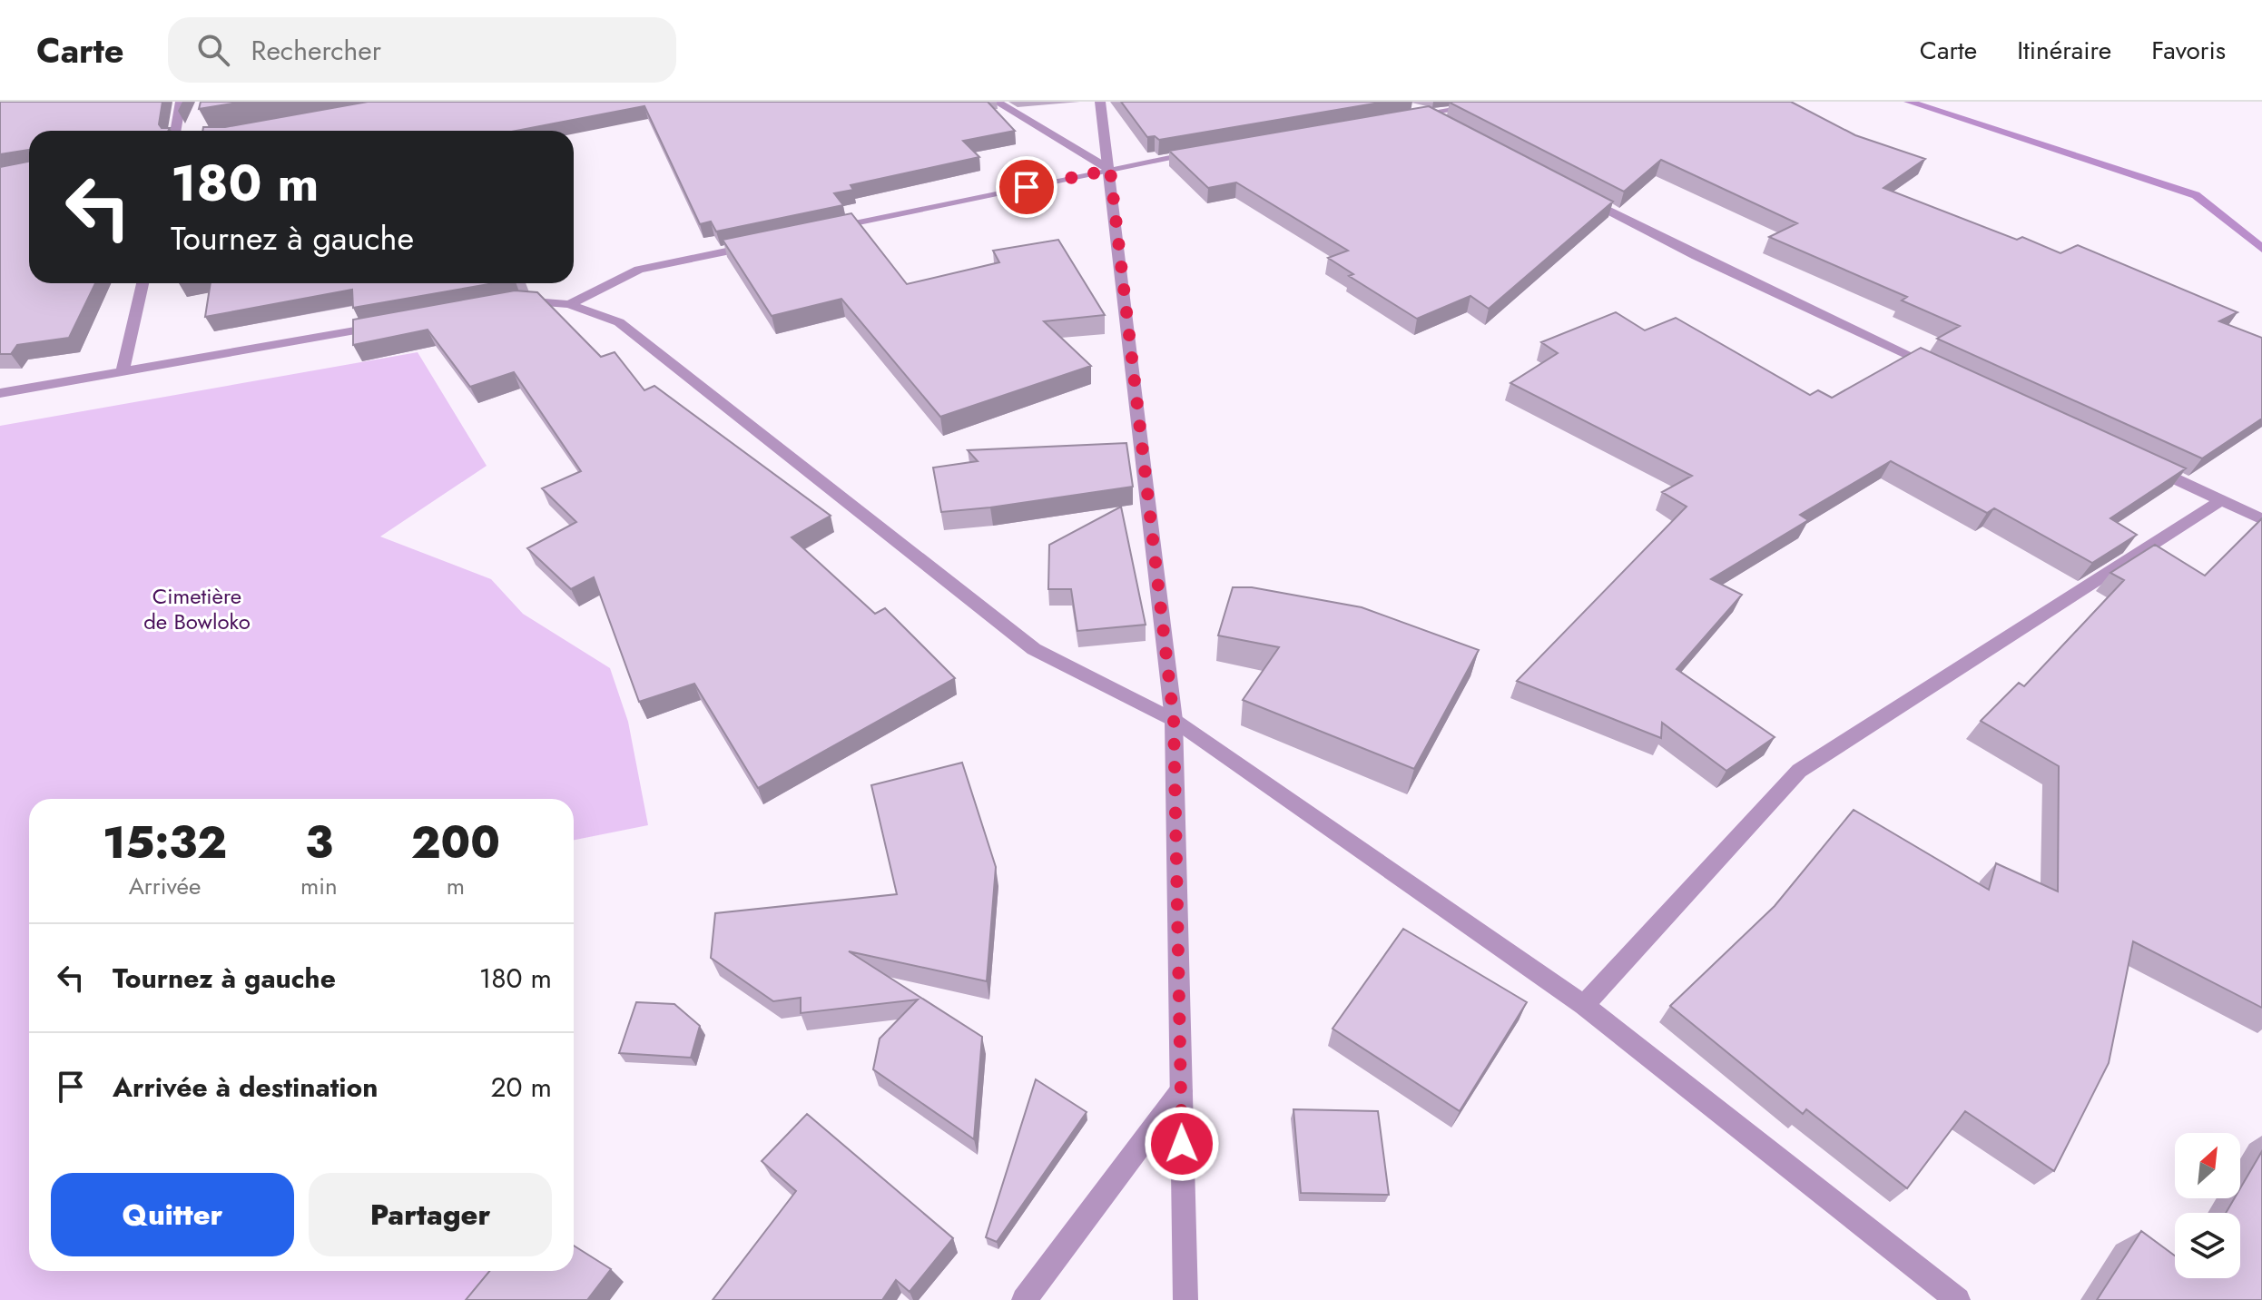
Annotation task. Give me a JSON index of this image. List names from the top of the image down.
{
  "parks": ["Cimetière de Bowloko"],
  "north": "top right",
  "page": {
    "header": "Carte",
    "search": "Rechercher",
    "nav": ["Carte", "Itinéraire", "Favoris"],
    "turn": ["180 m", "Tournez à gauche"],
    "eta": [
      "15:32",
      "Arrivée",
      "3",
      "min",
      "200",
      "m"
    ],
    "list": [
      {
        "name": "Tournez à gauche",
        "value": "180 m"
      },
      {
        "name": "Arrivée à destination",
        "value": "20 m"
      }
    ],
    "buttons": ["Quitter", "Partager"]
  }
}
